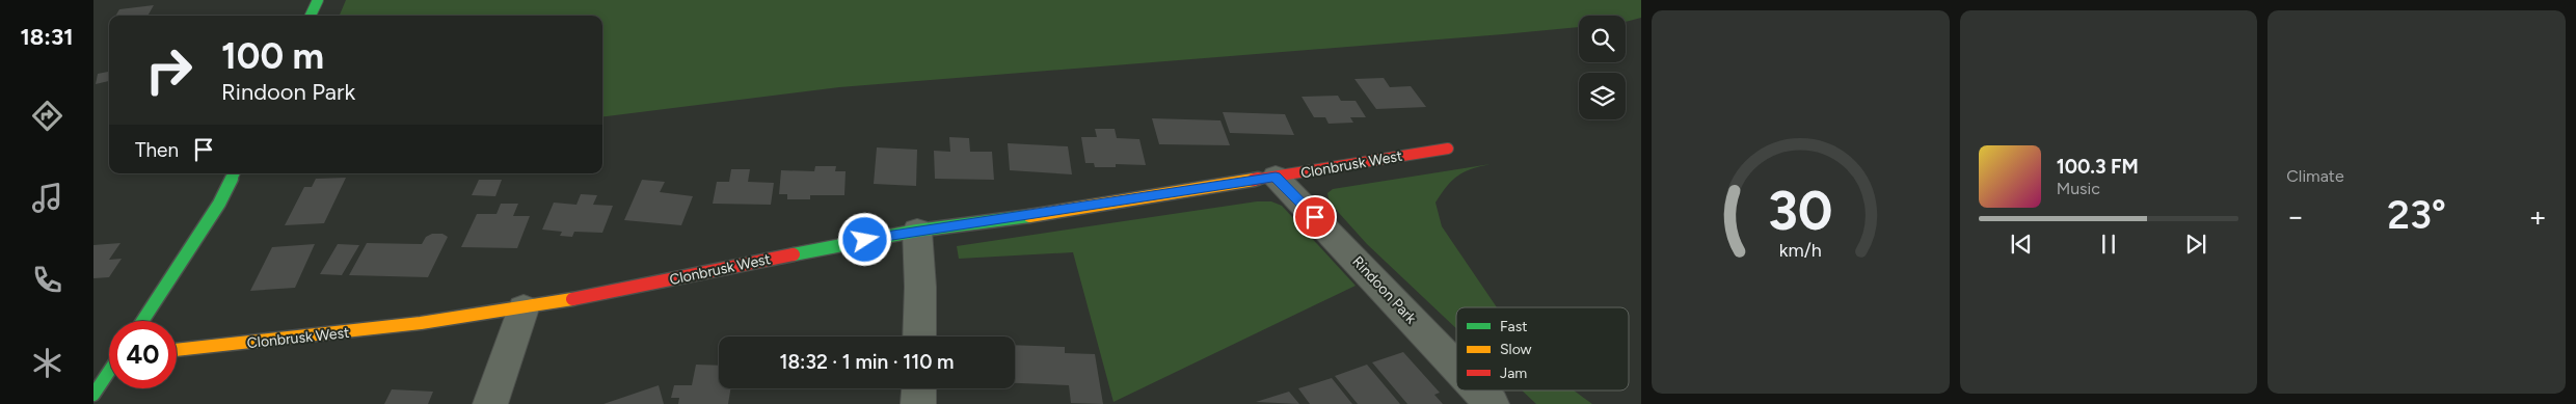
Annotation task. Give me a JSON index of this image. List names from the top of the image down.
{
  "streets": {
    "street": ["Clonbrusk West", "Rindoon Park"]
  },
  "crossings": [
    ["Clonbrusk West", "Rindoon Park"]
  ],
  "legend": ["Fast", "Slow", "Jam"],
  "page": {
    "tabs": "18:31",
    "tile": "Climate",
    "turn": ["100 m", "Rindoon Park"],
    "then": "Then",
    "song": ["100.3 FM", "Music"],
    "heat": ["−", "23°", "+"],
    "limit": "40",
    "trip": "18:32 · 1 min · 110 m",
    "gauge": ["30", "km/h"]
  }
}
